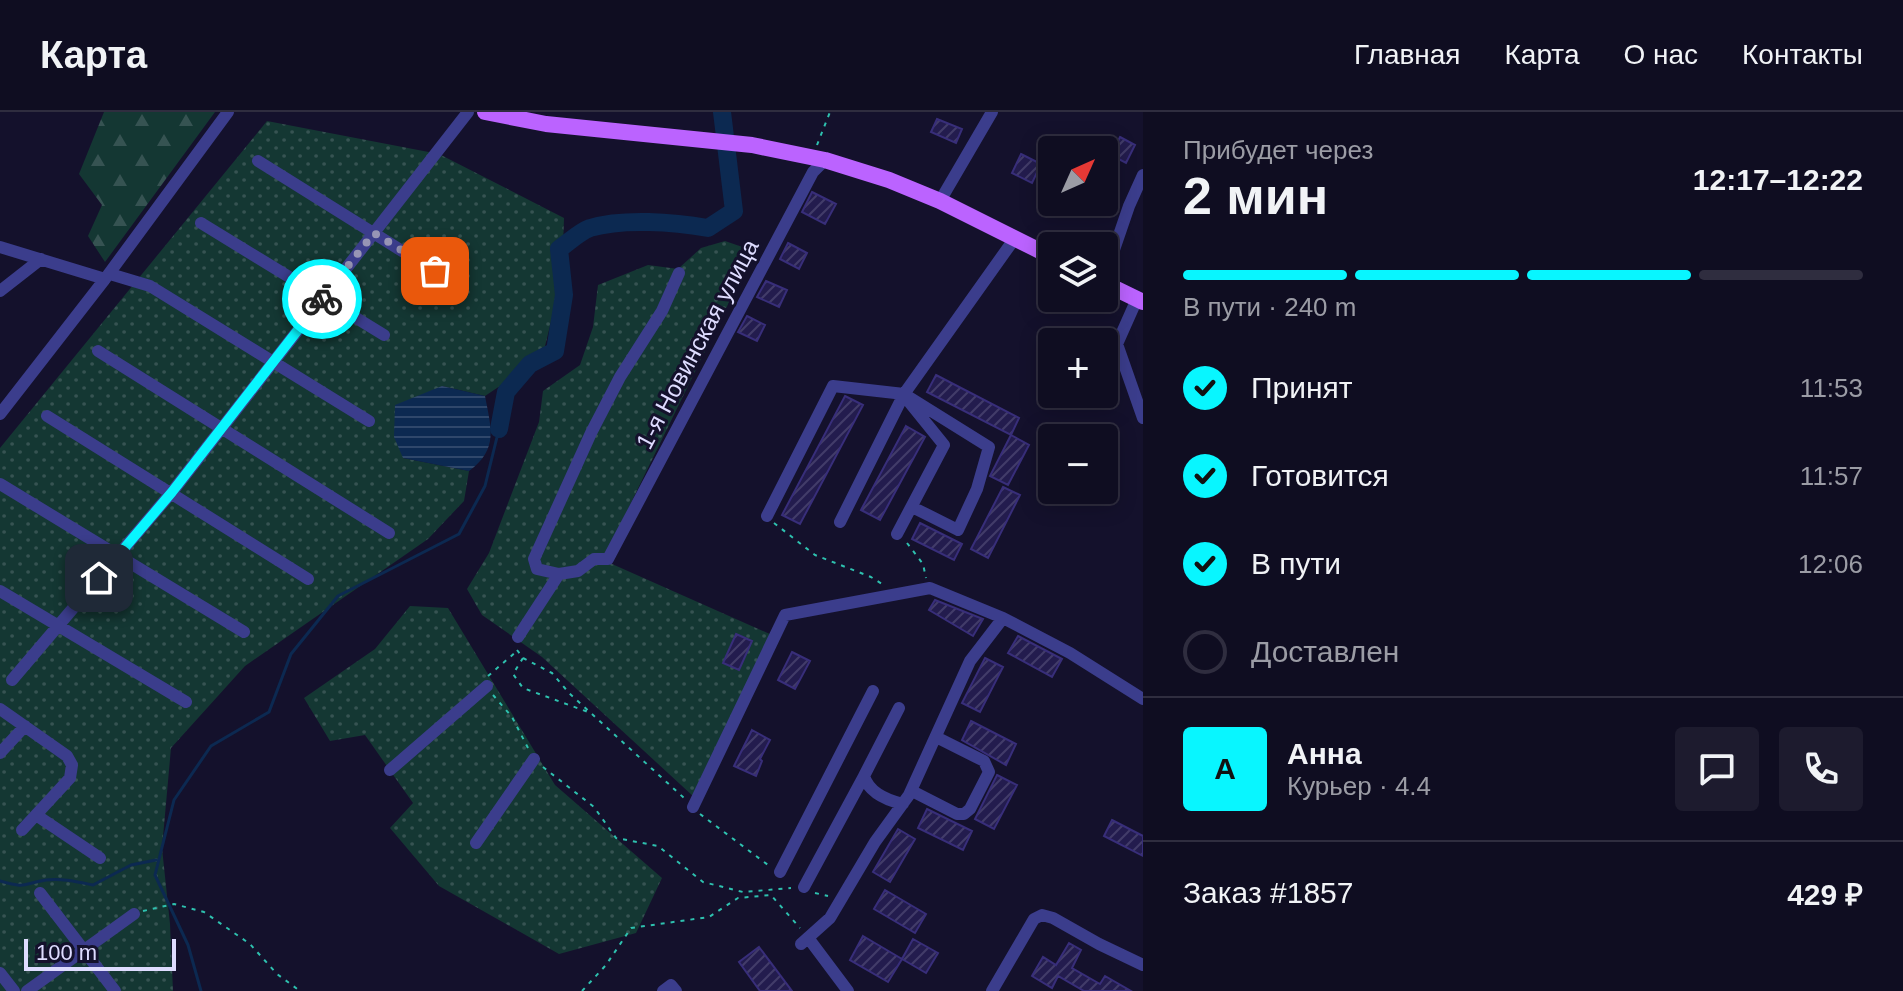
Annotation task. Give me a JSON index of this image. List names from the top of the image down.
{
  "streets": {
    "street": ["1-я Новинская улица"]
  },
  "scale_bar": "100 m",
  "north": "top right",
  "page": {
    "header": "Карта",
    "nav": [
      "Главная",
      "Карта",
      "О нас",
      "Контакты"
    ],
    "heading": ["2 мин", "Прибудет через", "12:17–12:22"],
    "panel": [
      "Анна",
      "Курьер · 4.4",
      "Заказ #1857",
      "429 ₽"
    ],
    "map_buttons": ["+", "−"],
    "bar": "В пути · 240 m",
    "list": [
      ["Принят", "11:53"],
      ["Готовится", "11:57"],
      ["В пути", "12:06"],
      "Доставлен"
    ],
    "round": "А",
    "scale": "100 m"
  }
}
